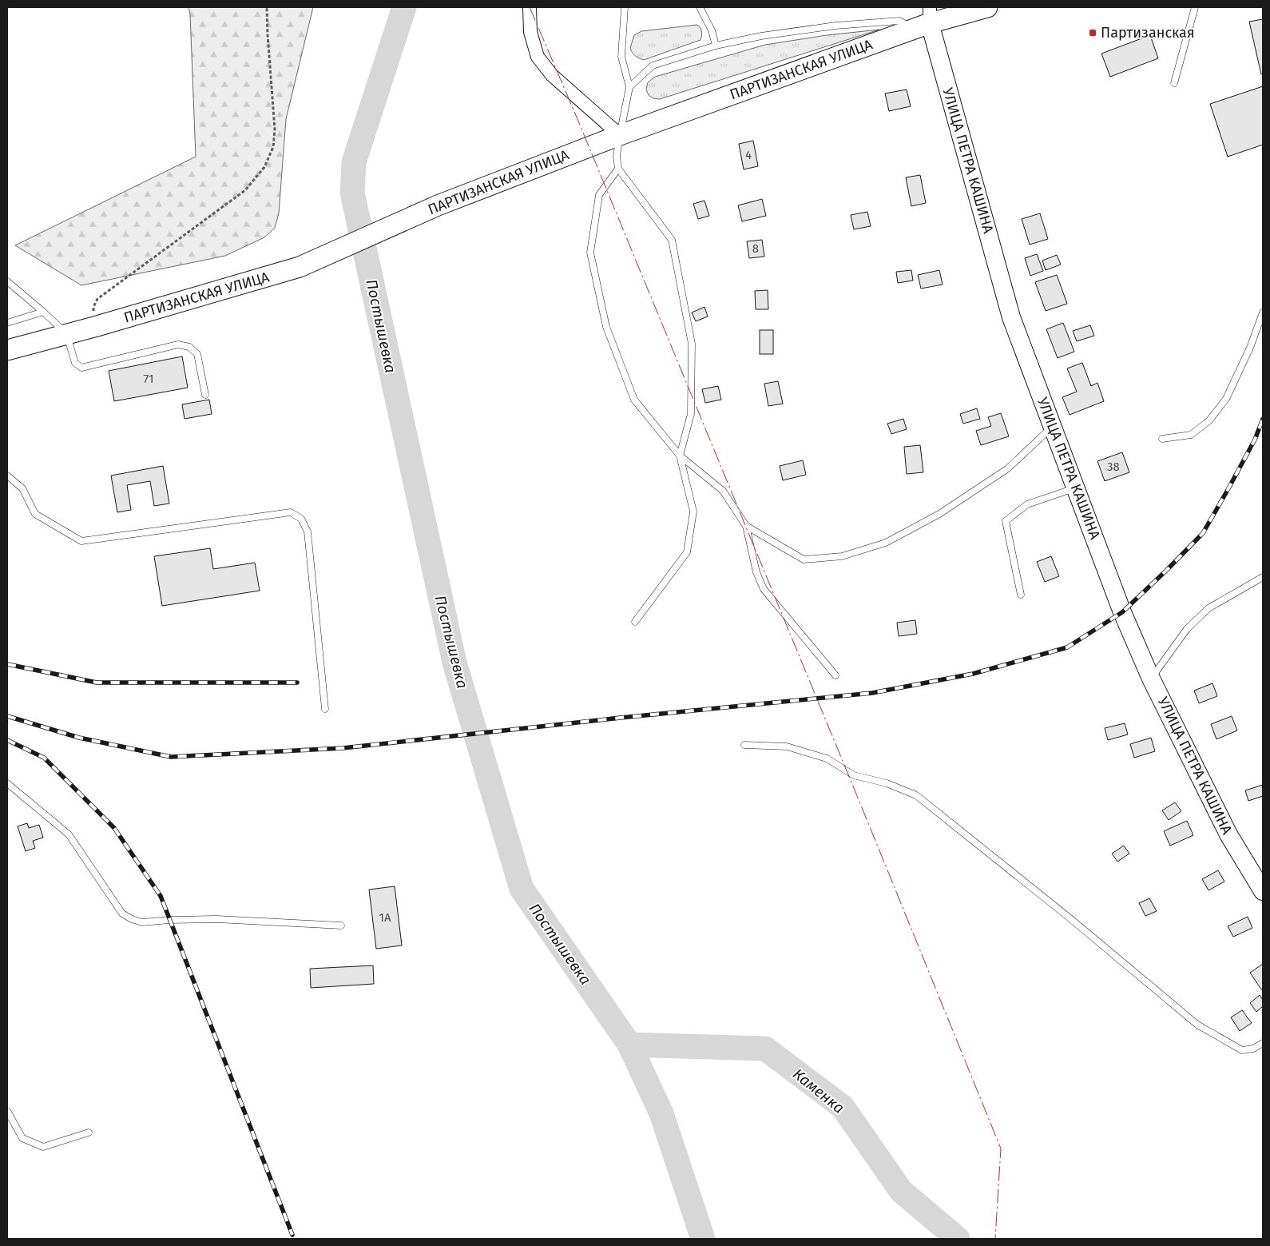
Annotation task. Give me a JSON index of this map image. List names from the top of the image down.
{
  "streets": {
    "main road": ["ПАРТИЗАНСКАЯ УЛИЦА", "УЛИЦА ПЕТРА КАШИНА"]
  },
  "crossings": [
    ["ПАРТИЗАНСКАЯ УЛИЦА", "УЛИЦА ПЕТРА КАШИНА"]
  ],
  "water": ["Постышевка", "Каменка"],
  "places": {
    "transit": ["Партизанская"]
  },
  "house_numbers": [
    "4",
    "8",
    "71",
    "38",
    "1А"
  ]
}
